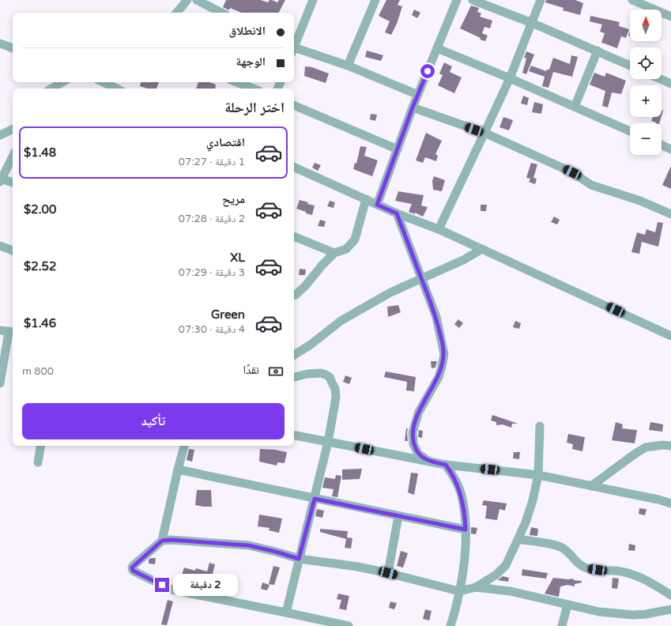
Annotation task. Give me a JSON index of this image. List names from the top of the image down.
{
  "north": "top",
  "page": {
    "map_buttons": ["+", "−"],
    "banner": ["الانطلاق", "الوجهة"],
    "heading": "اختر الرحلة",
    "list": [
      {
        "name": "اقتصادي",
        "note": "1 دقيقة · 07:27",
        "value": "$1.48"
      },
      {
        "name": "مريح",
        "note": "2 دقيقة · 07:28",
        "value": "$2.00"
      },
      {
        "name": "XL",
        "note": "3 دقيقة · 07:29",
        "value": "$2.52"
      },
      {
        "name": "Green",
        "note": "4 دقيقة · 07:30",
        "value": "$1.46"
      }
    ],
    "pay": ["نقدًا", "800 m"],
    "buttons": "تأكيد",
    "bubble": "2 دقيقة"
  }
}
